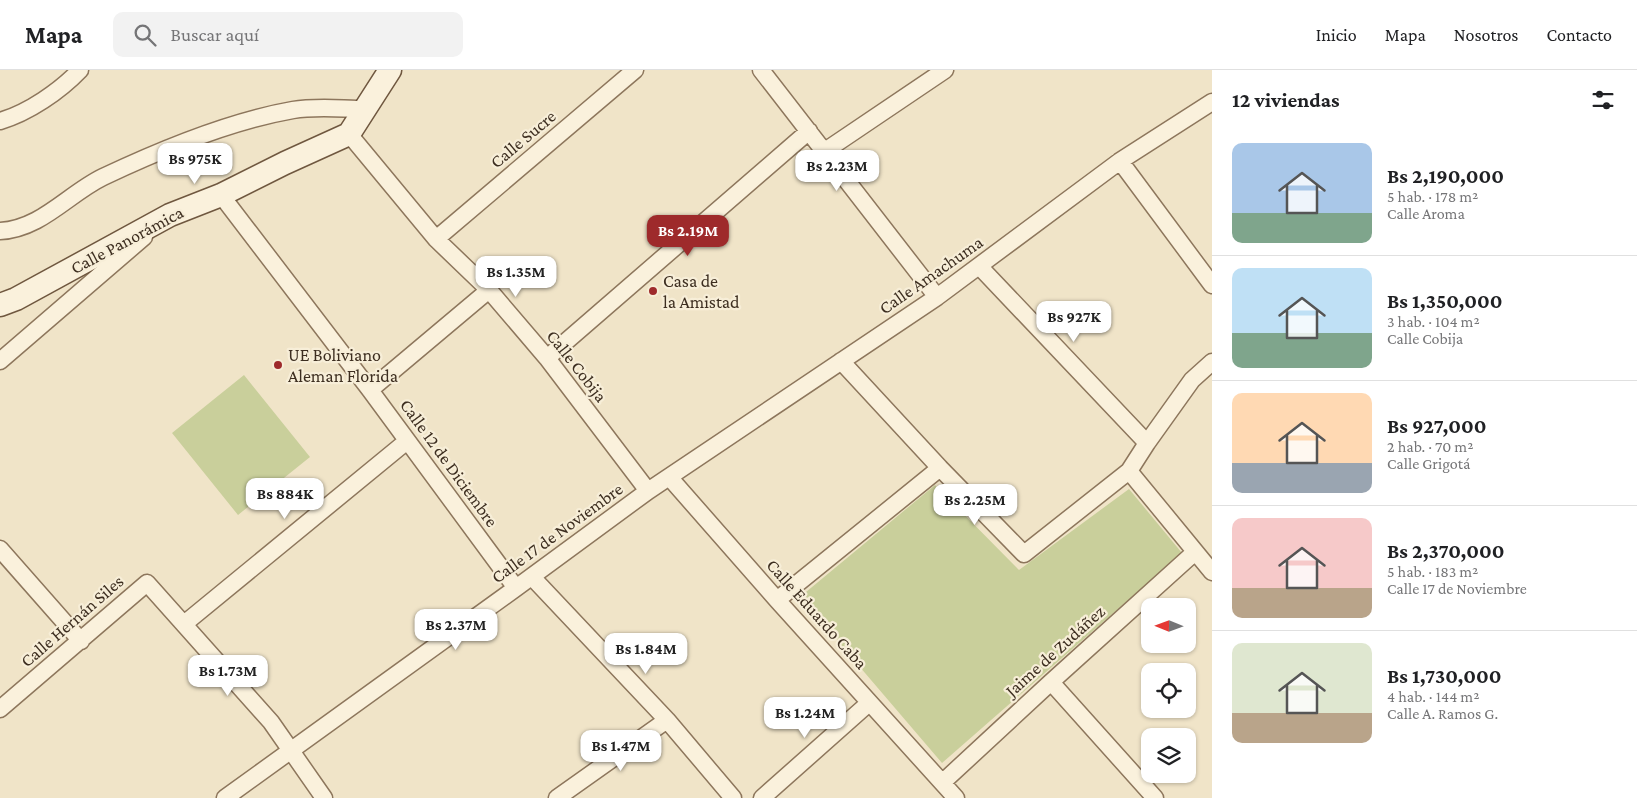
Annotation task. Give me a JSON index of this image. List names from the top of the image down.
{
  "streets": {
    "street": [
      "Calle Sucre",
      "Calle Panorámica",
      "Calle Amachuma",
      "Calle Cobija",
      "Calle 12 de Diciembre",
      "Calle 17 de Noviembre",
      "Calle Eduardo Caba",
      "Calle Hernán Siles",
      "Jaime de Zudáñez"
    ]
  },
  "crossings": [
    ["Calle Sucre", "Calle Cobija"],
    ["Calle Panorámica", "Calle Cobija"],
    ["Calle Panorámica", "Calle 12 de Diciembre"],
    ["Calle Amachuma", "Calle 17 de Noviembre"],
    ["Calle Amachuma", "Calle Eduardo Caba"],
    ["Calle Cobija", "Calle 17 de Noviembre"],
    ["Calle 12 de Diciembre", "Calle 17 de Noviembre"],
    ["Calle 17 de Noviembre", "Calle Eduardo Caba"],
    ["Calle Eduardo Caba", "Jaime de Zudáñez"]
  ],
  "places": ["Casa de la Amistad", "UE Boliviano Aleman Florida"],
  "north": "left",
  "page": {
    "header": "Mapa",
    "search": "Buscar aquí",
    "nav": [
      "Inicio",
      "Mapa",
      "Nosotros",
      "Contacto"
    ],
    "heading": "12 viviendas",
    "list": [
      {
        "name": "Bs 2,190,000",
        "note": "5 hab. · 178 m² · Calle Aroma"
      },
      {
        "name": "Bs 1,350,000",
        "note": "3 hab. · 104 m² · Calle Cobija"
      },
      {
        "name": "Bs 927,000",
        "note": "2 hab. · 70 m² · Calle Grigotá"
      },
      {
        "name": "Bs 2,370,000",
        "note": "5 hab. · 183 m² · Calle 17 de Noviembre"
      },
      {
        "name": "Bs 1,730,000",
        "note": "4 hab. · 144 m² · Calle A. Ramos G."
      }
    ],
    "price": [
      "Bs 975K",
      "Bs 2.23M",
      "Bs 2.19M",
      "Bs 1.35M",
      "Bs 927K",
      "Bs 884K",
      "Bs 2.25M",
      "Bs 2.37M",
      "Bs 1.84M",
      "Bs 1.73M",
      "Bs 1.24M",
      "Bs 1.47M"
    ]
  }
}
